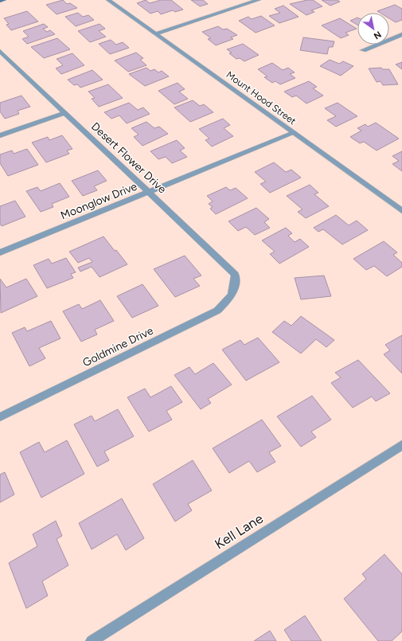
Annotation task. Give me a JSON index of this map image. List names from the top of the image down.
{
  "streets": {
    "street": [
      "Mount Hood Street",
      "Desert Flower Drive",
      "Moonglow Drive",
      "Goldmine Drive",
      "Kell Lane"
    ]
  },
  "crossings": [
    ["Mount Hood Street", "Moonglow Drive"],
    ["Desert Flower Drive", "Moonglow Drive"],
    ["Desert Flower Drive", "Goldmine Drive"]
  ],
  "north": "bottom right"
}
